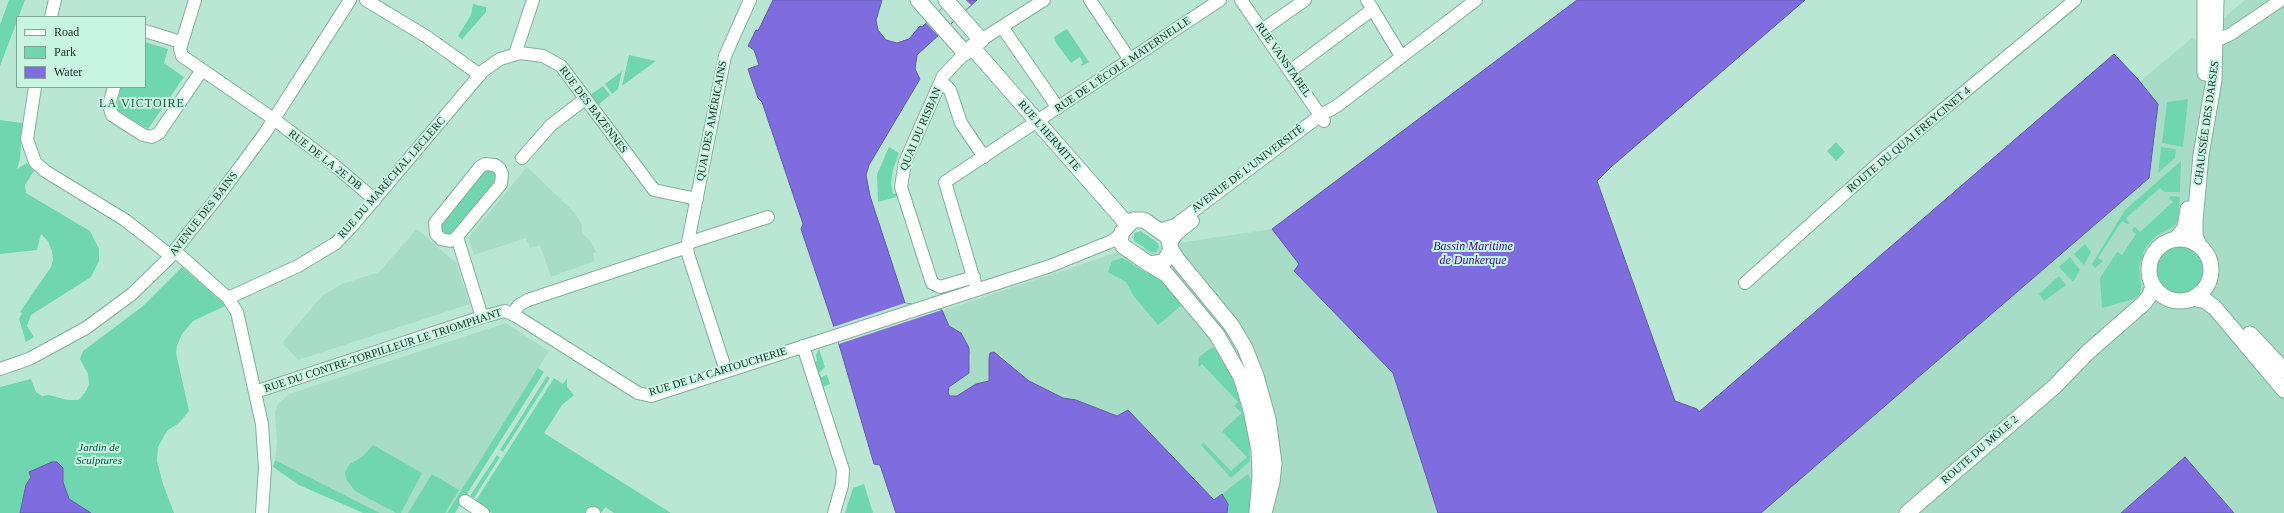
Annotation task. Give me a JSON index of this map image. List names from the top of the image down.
{
  "streets": {
    "main road": ["CHAUSSÉE DES DARSES", "RUE L'HERMITTE", "ROUTE DU MÔLE 2"],
    "street": [
      "RUE VANSTABEL",
      "RUE DE L'ÉCOLE MATERNELLE",
      "RUE DES BAZENNES",
      "QUAI DES AMÉRICAINS",
      "QUAI DU RISBAN",
      "ROUTE DU QUAI FREYCINET 4",
      "RUE DE LA 2E DB",
      "AVENUE DE L'UNIVERSITÉ",
      "RUE DU MARÉCHAL LECLERC",
      "AVENUE DES BAINS",
      "RUE DU CONTRE-TORPILLEUR LE TRIOMPHANT",
      "RUE DE LA CARTOUCHERIE"
    ]
  },
  "crossings": [
    ["RUE VANSTABEL", "AVENUE DE L'UNIVERSITÉ"],
    ["RUE DE L'ÉCOLE MATERNELLE", "QUAI DU RISBAN"],
    ["RUE DE L'ÉCOLE MATERNELLE", "RUE L'HERMITTE"],
    ["RUE DES BAZENNES", "QUAI DES AMÉRICAINS"],
    ["RUE DES BAZENNES", "RUE DU MARÉCHAL LECLERC"],
    ["QUAI DES AMÉRICAINS", "RUE DU CONTRE-TORPILLEUR LE TRIOMPHANT"],
    ["CHAUSSÉE DES DARSES", "ROUTE DU MÔLE 2"],
    ["QUAI DU RISBAN", "RUE L'HERMITTE"],
    ["RUE L'HERMITTE", "AVENUE DE L'UNIVERSITÉ"],
    ["RUE DE LA 2E DB", "RUE DU MARÉCHAL LECLERC"],
    ["RUE DE LA 2E DB", "AVENUE DES BAINS"],
    ["RUE DU CONTRE-TORPILLEUR LE TRIOMPHANT", "RUE DE LA CARTOUCHERIE"]
  ],
  "districts": ["LA VICTOIRE"],
  "water": ["Bassin Maritime de Dunkerque"],
  "parks": ["Jardin de Sculptures"],
  "legend": ["Road", "Park", "Water"]
}
